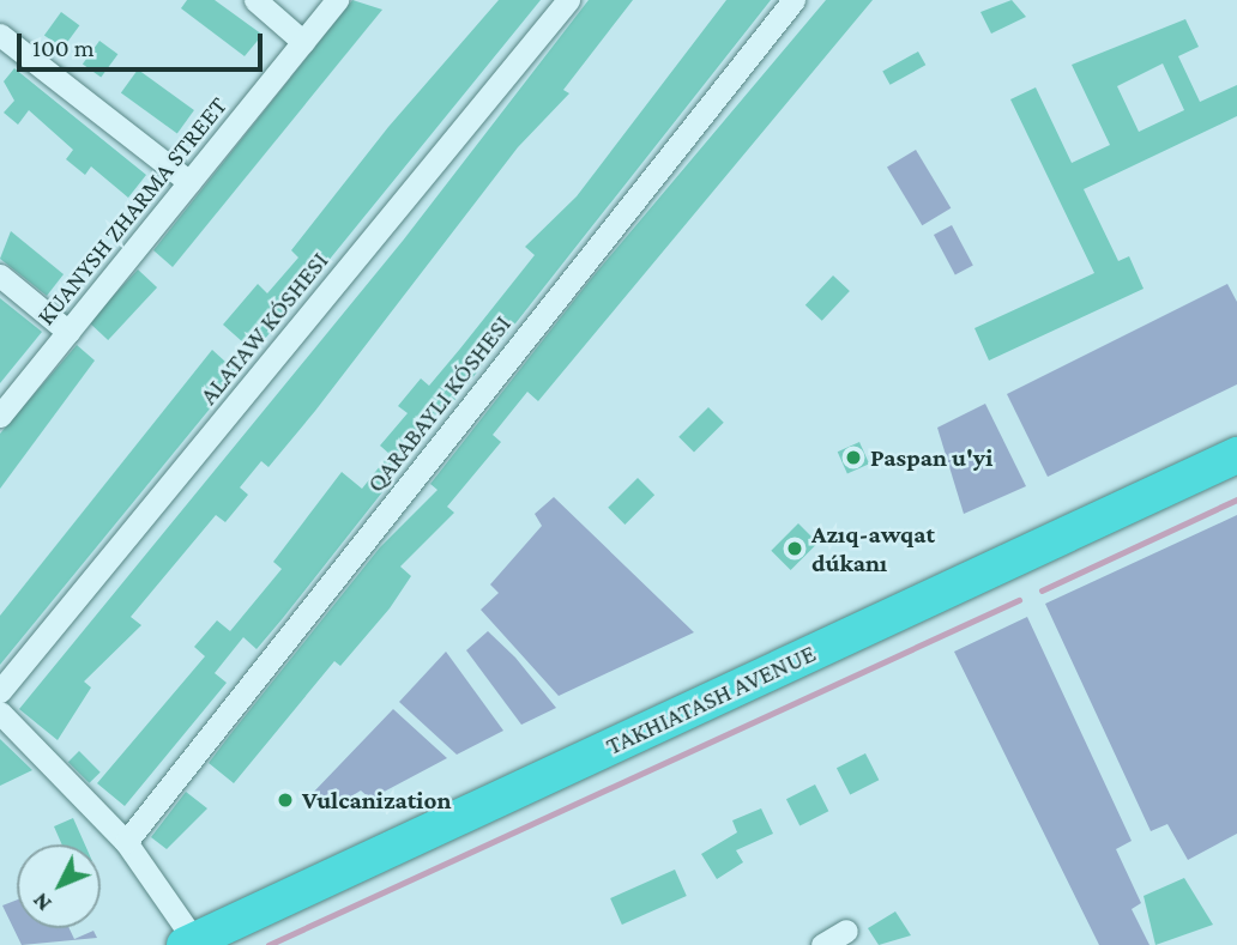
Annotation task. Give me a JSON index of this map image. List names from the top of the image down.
{
  "streets": {
    "highway": ["TAKHIATASH AVENUE"],
    "street": ["KUANYSH ZHARMA STREET", "ALATAW KÓSHESI"]
  },
  "places": ["Paspan u'yi", "Azıq-awqat dúkanı", "Vulcanization"],
  "scale_bar": "100 m",
  "north": "bottom left"
}
